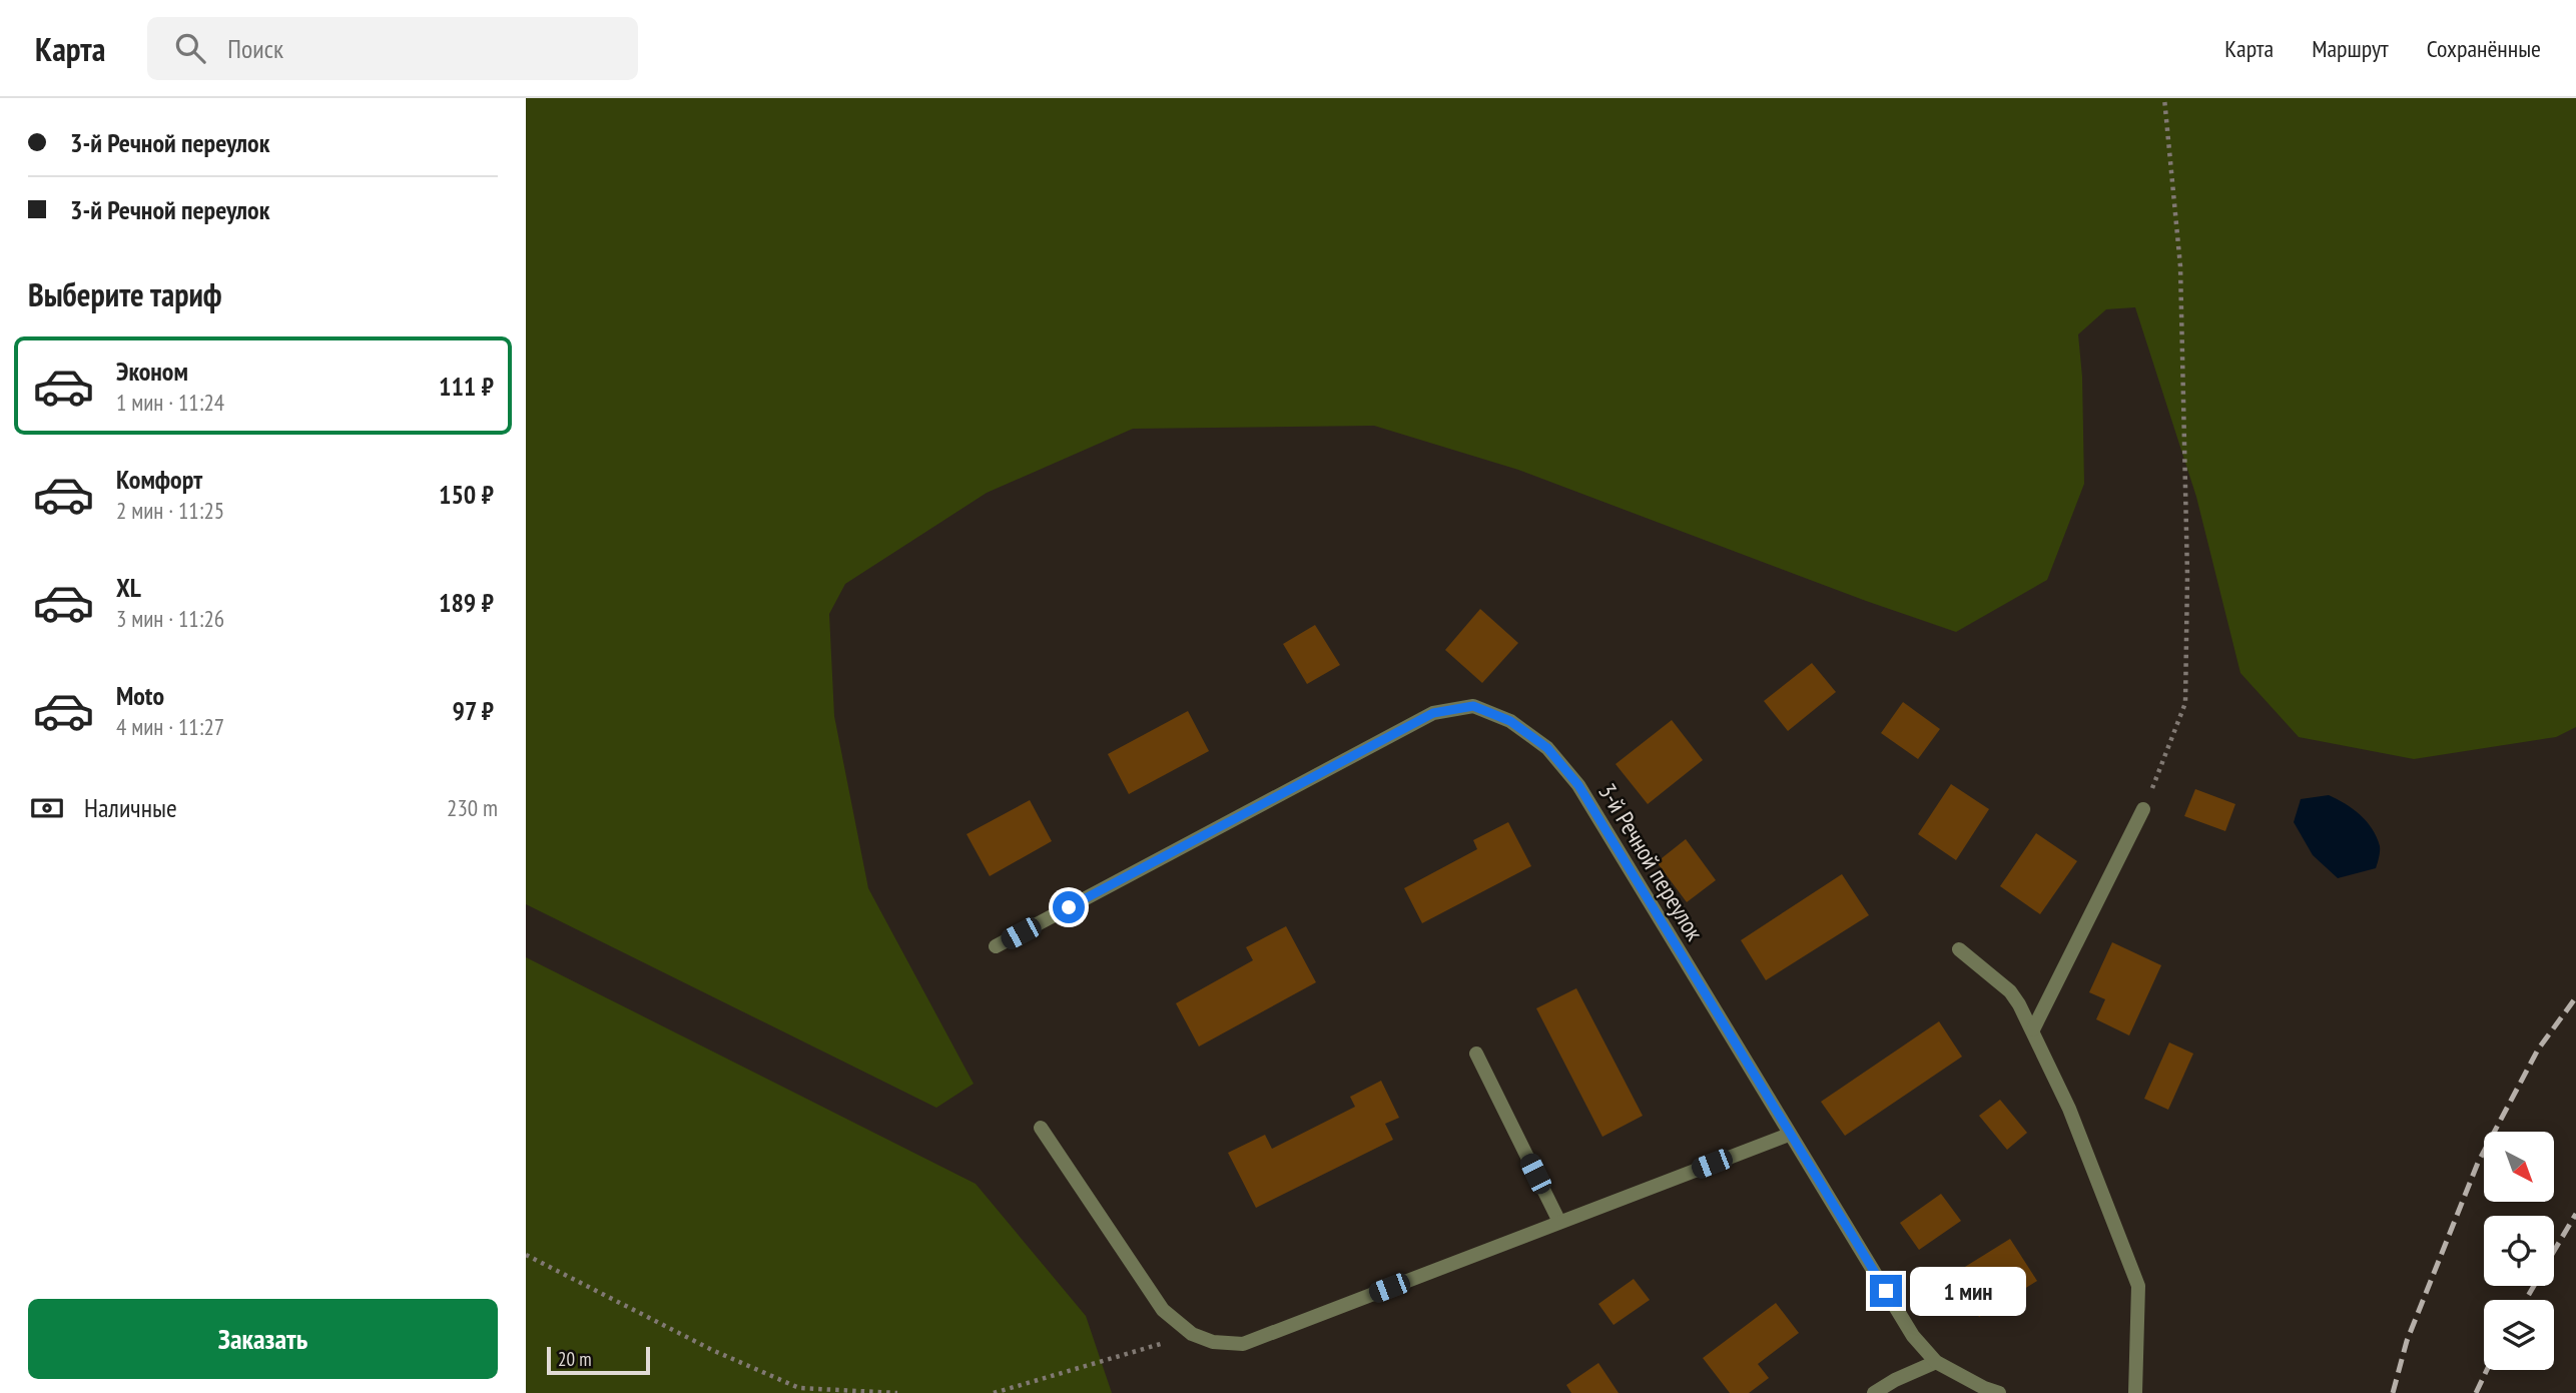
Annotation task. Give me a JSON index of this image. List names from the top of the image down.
{
  "streets": {
    "street": ["3-й Речной переулок"]
  },
  "scale_bar": "20 m",
  "north": "bottom right",
  "page": {
    "header": "Карта",
    "search": "Поиск",
    "nav": ["Карта", "Маршрут", "Сохранённые"],
    "banner": ["3-й Речной переулок", "3-й Речной переулок"],
    "heading": "Выберите тариф",
    "list": [
      {
        "name": "Эконом",
        "note": "1 мин · 11:24",
        "value": "111 ₽"
      },
      {
        "name": "Комфорт",
        "note": "2 мин · 11:25",
        "value": "150 ₽"
      },
      {
        "name": "XL",
        "note": "3 мин · 11:26",
        "value": "189 ₽"
      },
      {
        "name": "Moto",
        "note": "4 мин · 11:27",
        "value": "97 ₽"
      }
    ],
    "pay": ["Наличные", "230 m"],
    "bubble": "1 мин",
    "buttons": "Заказать",
    "scale": "20 m"
  }
}
